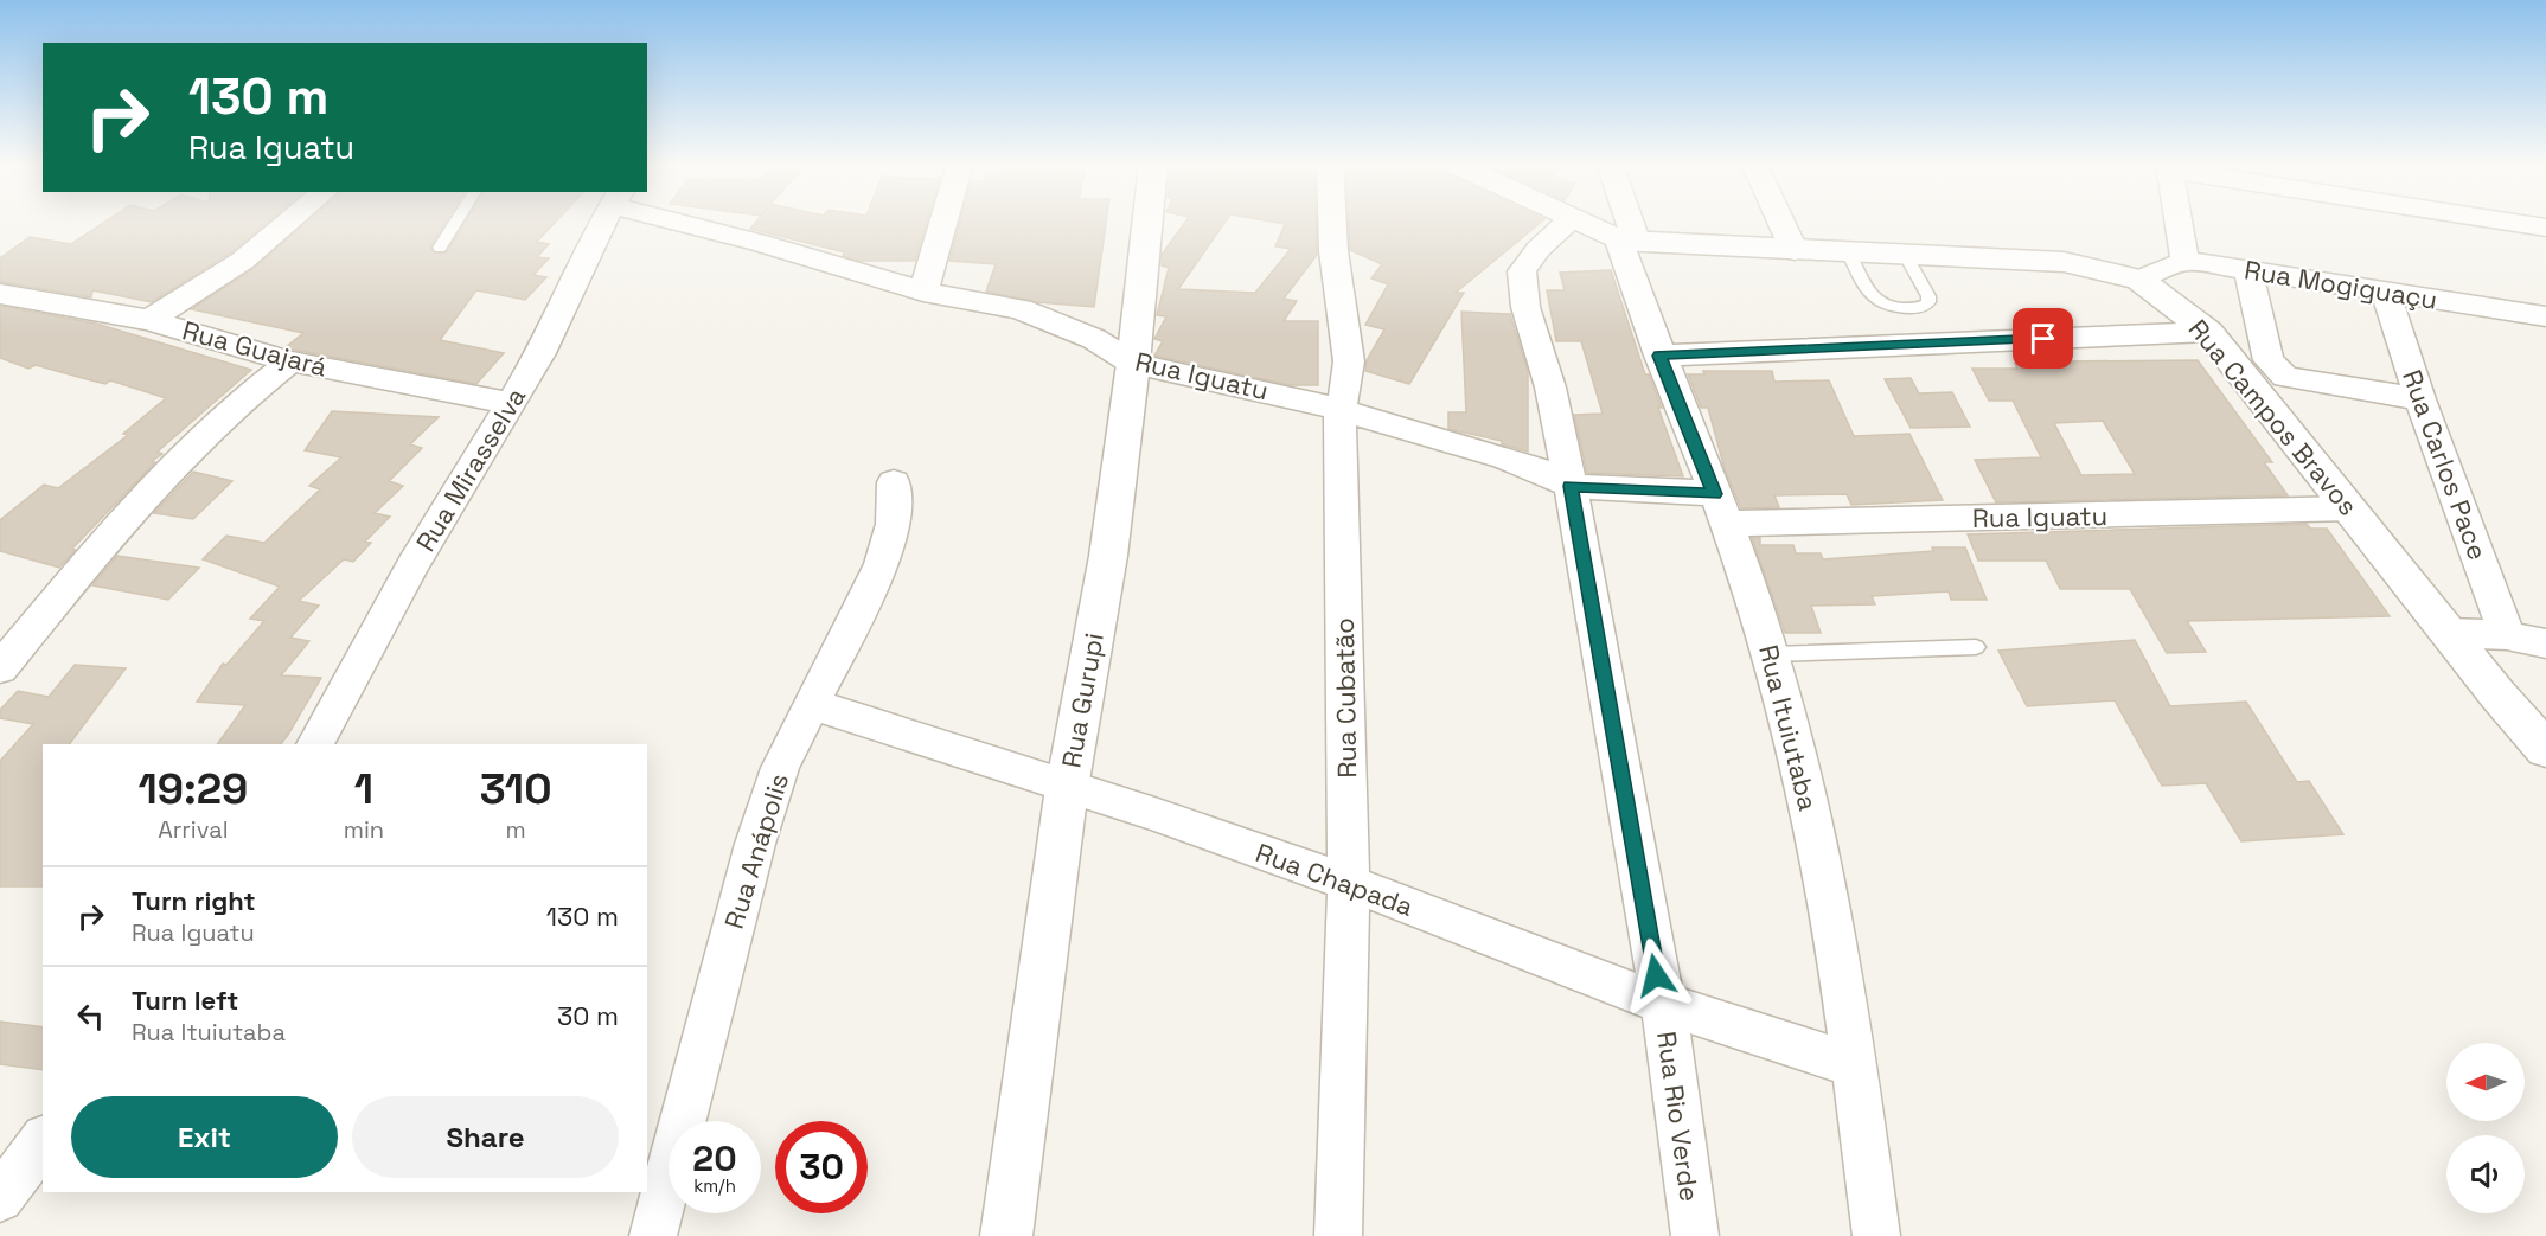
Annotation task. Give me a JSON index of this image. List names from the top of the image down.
{
  "streets": {
    "street": [
      "Rua Mogiguaçu",
      "Rua Guajará",
      "Rua Iguatu",
      "Rua Campos Bravos",
      "Rua Carlos Pace",
      "Rua Mirasselva",
      "Rua Cubatão",
      "Rua Gurupi",
      "Rua Ituiutaba",
      "Rua Anápolis",
      "Rua Chapada",
      "Rua Rio Verde"
    ]
  },
  "crossings": [
    ["Rua Mogiguaçu", "Rua Carlos Pace"],
    ["Rua Guajará", "Rua Mirasselva"],
    ["Rua Iguatu", "Rua Campos Bravos"],
    ["Rua Iguatu", "Rua Cubatão"],
    ["Rua Iguatu", "Rua Gurupi"],
    ["Rua Iguatu", "Rua Ituiutaba"],
    ["Rua Iguatu", "Rua Rio Verde"],
    ["Rua Campos Bravos", "Rua Ituiutaba"],
    ["Rua Cubatão", "Rua Chapada"],
    ["Rua Gurupi", "Rua Chapada"],
    ["Rua Ituiutaba", "Rua Chapada"],
    ["Rua Anápolis", "Rua Chapada"],
    ["Rua Chapada", "Rua Rio Verde"]
  ],
  "north": "left",
  "page": {
    "turn": ["130 m", "Rua Iguatu"],
    "eta": [
      "19:29",
      "Arrival",
      "1",
      "min",
      "310",
      "m"
    ],
    "list": [
      {
        "name": "Turn right",
        "note": "Rua Iguatu",
        "value": "130 m"
      },
      {
        "name": "Turn left",
        "note": "Rua Ituiutaba",
        "value": "30 m"
      }
    ],
    "buttons": ["Exit", "Share"],
    "speed": "20 km/h",
    "limit": "30"
  }
}
